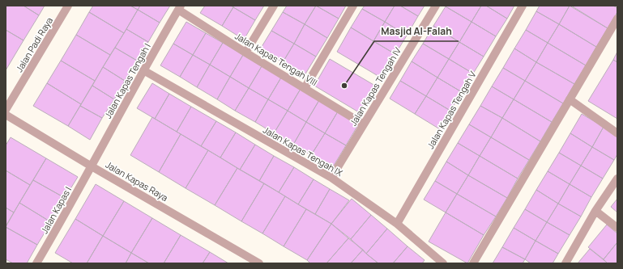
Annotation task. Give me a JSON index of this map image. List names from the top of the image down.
{
  "streets": {
    "street": [
      "Jalan Padi Raya",
      "Jalan Kapas Tengah VIII",
      "Jalan Kapas Tengah I",
      "Jalan Kapas Tengah IV",
      "Jalan Kapas Tengah V",
      "Jalan Kapas Tengah IX",
      "Jalan Kapas Raya",
      "Jalan Kapas I"
    ]
  },
  "crossings": [
    ["Jalan Kapas Tengah VIII", "Jalan Kapas Tengah I"],
    ["Jalan Kapas Tengah VIII", "Jalan Kapas Tengah IV"],
    ["Jalan Kapas Tengah I", "Jalan Kapas Tengah IX"],
    ["Jalan Kapas Tengah I", "Jalan Kapas Raya"],
    ["Jalan Kapas Tengah I", "Jalan Kapas I"],
    ["Jalan Kapas Tengah IV", "Jalan Kapas Tengah IX"],
    ["Jalan Kapas Tengah V", "Jalan Kapas Tengah IX"],
    ["Jalan Kapas Raya", "Jalan Kapas I"]
  ],
  "places": ["Masjid Al-Falah"]
}
